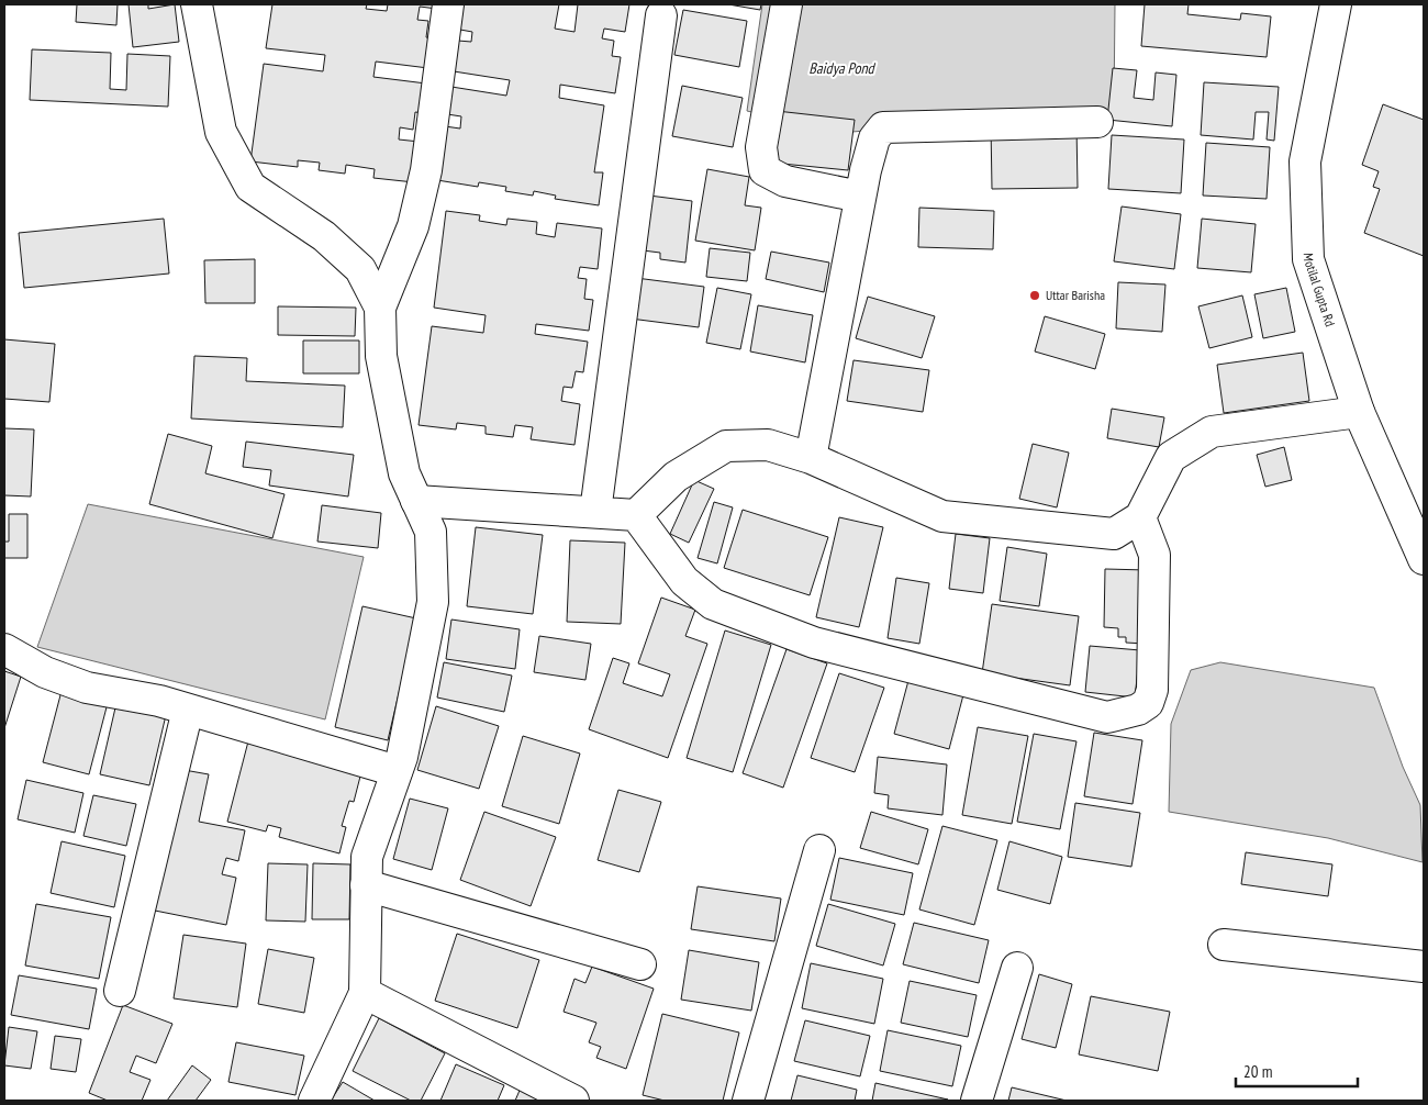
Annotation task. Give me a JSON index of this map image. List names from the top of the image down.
{
  "streets": {
    "street": ["Motilal Gupta Rd"]
  },
  "water": ["Baidya Pond"],
  "places": ["Uttar Barisha"],
  "scale_bar": "20 m"
}
